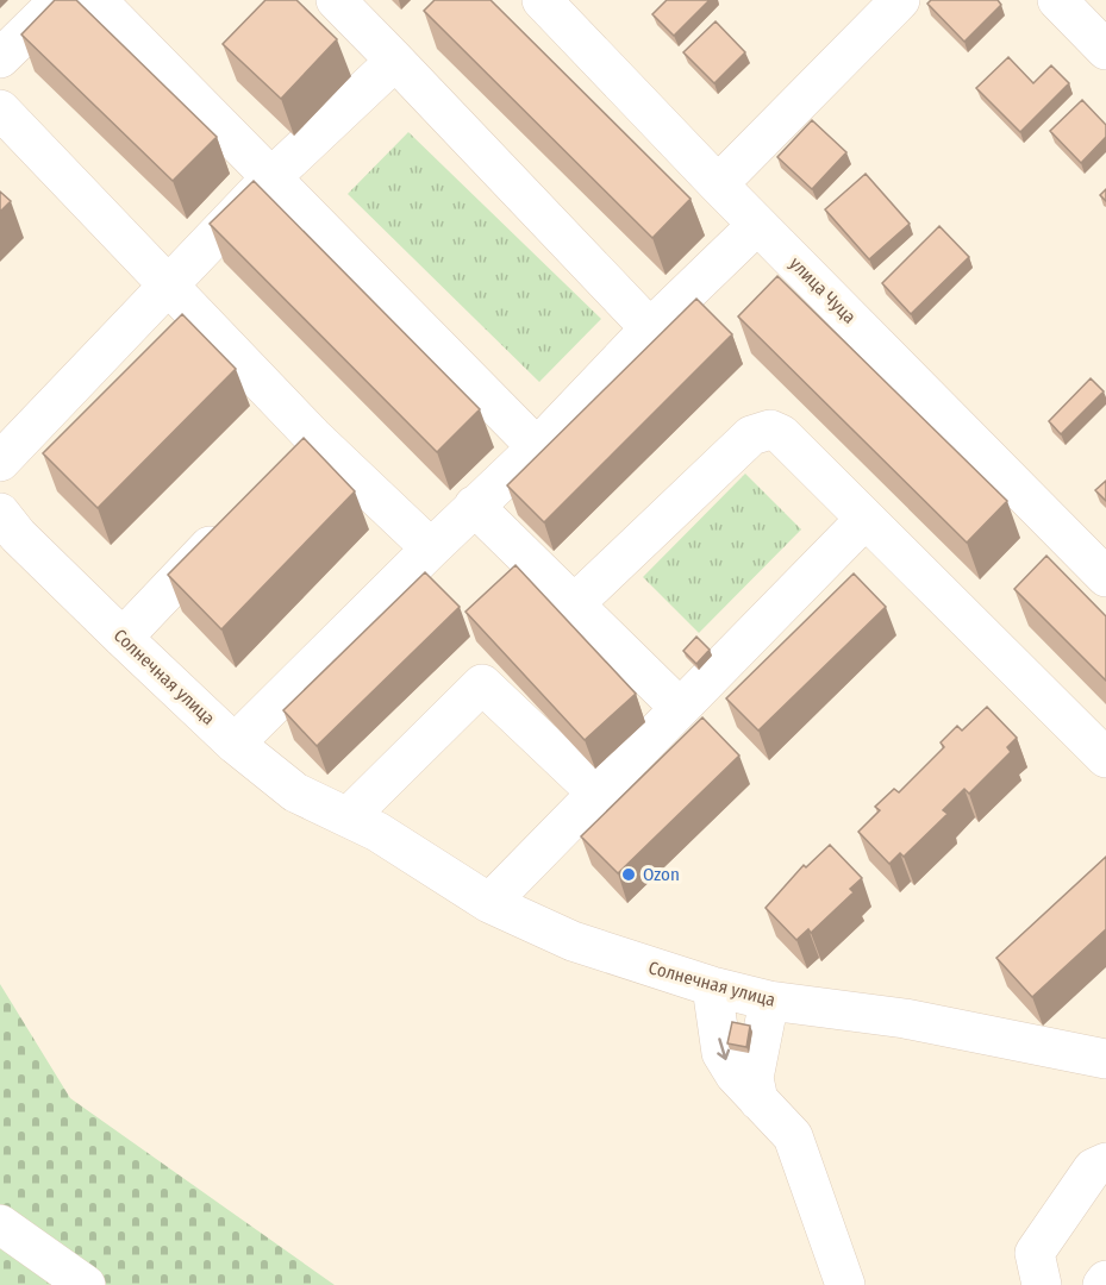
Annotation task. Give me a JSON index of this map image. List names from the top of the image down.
{
  "streets": {
    "street": ["улица Чуца", "Солнечная улица"]
  },
  "places": ["Ozon"]
}
